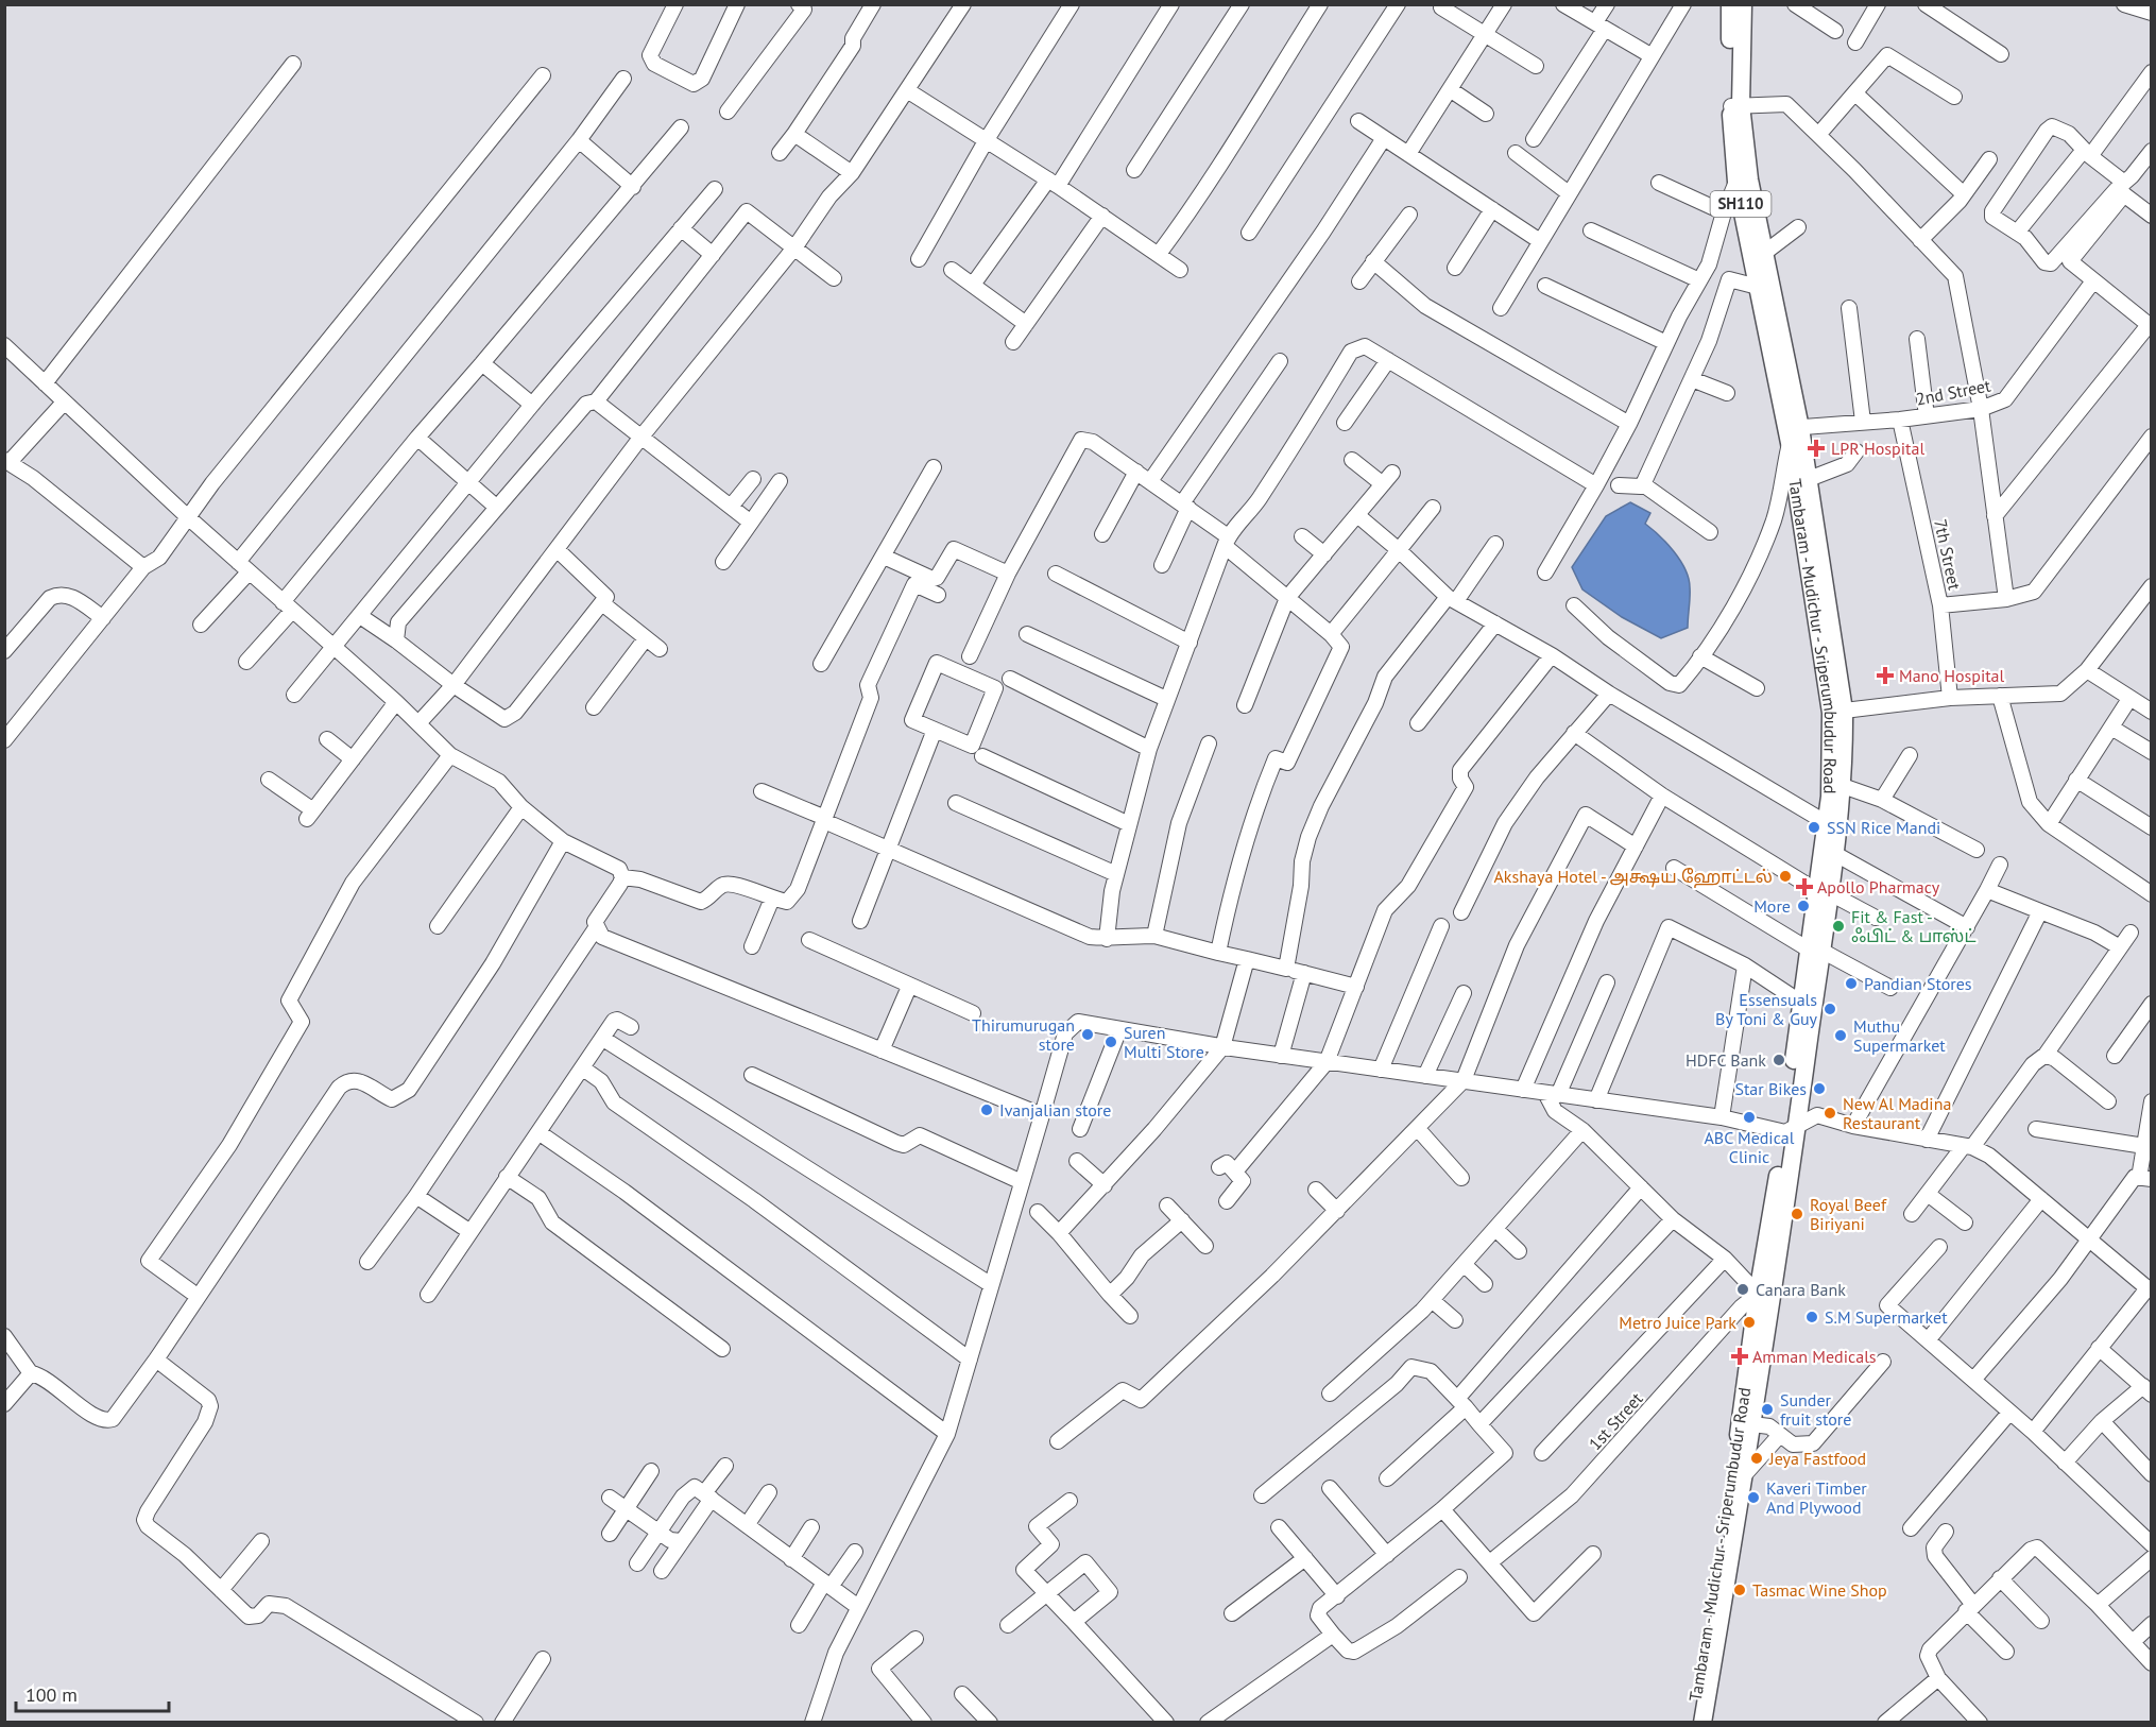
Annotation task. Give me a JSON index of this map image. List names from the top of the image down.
{
  "streets": {
    "main road": ["SH110", "Tambaram - Mudichur - Sriperumbudur Road"],
    "street": ["2nd Street", "7th Street", "1st Street"]
  },
  "crossings": [
    ["2nd Street", "7th Street"],
    ["2nd Street", "Tambaram - Mudichur - Sriperumbudur Road"],
    ["Tambaram - Mudichur - Sriperumbudur Road", "1st Street"]
  ],
  "places": {
    "health": [
      "LPR Hospital",
      "Mano Hospital",
      "Apollo Pharmacy",
      "Amman Medicals"
    ],
    "other": [
      "SSN Rice Mandi",
      "Akshaya Hotel - அக்ஷய ஹோட்டல்",
      "More",
      "Fit & Fast - ஃபிட் & பாஸ்ட்",
      "Pandian Stores",
      "Essensuals By Toni & Guy",
      "Thirumurugan store",
      "Muthu Supermarket",
      "Suren Multi Store",
      "HDFC Bank",
      "Star Bikes",
      "Ivanjalian store",
      "New Al Madina Restaurant",
      "ABC Medical Clinic",
      "Royal Beef Biriyani",
      "Canara Bank",
      "S.M Supermarket",
      "Metro Juice Park",
      "Sunder fruit store",
      "Jeya Fastfood",
      "Kaveri Timber And Plywood",
      "Tasmac Wine Shop"
    ]
  },
  "scale_bar": "100 m"
}
